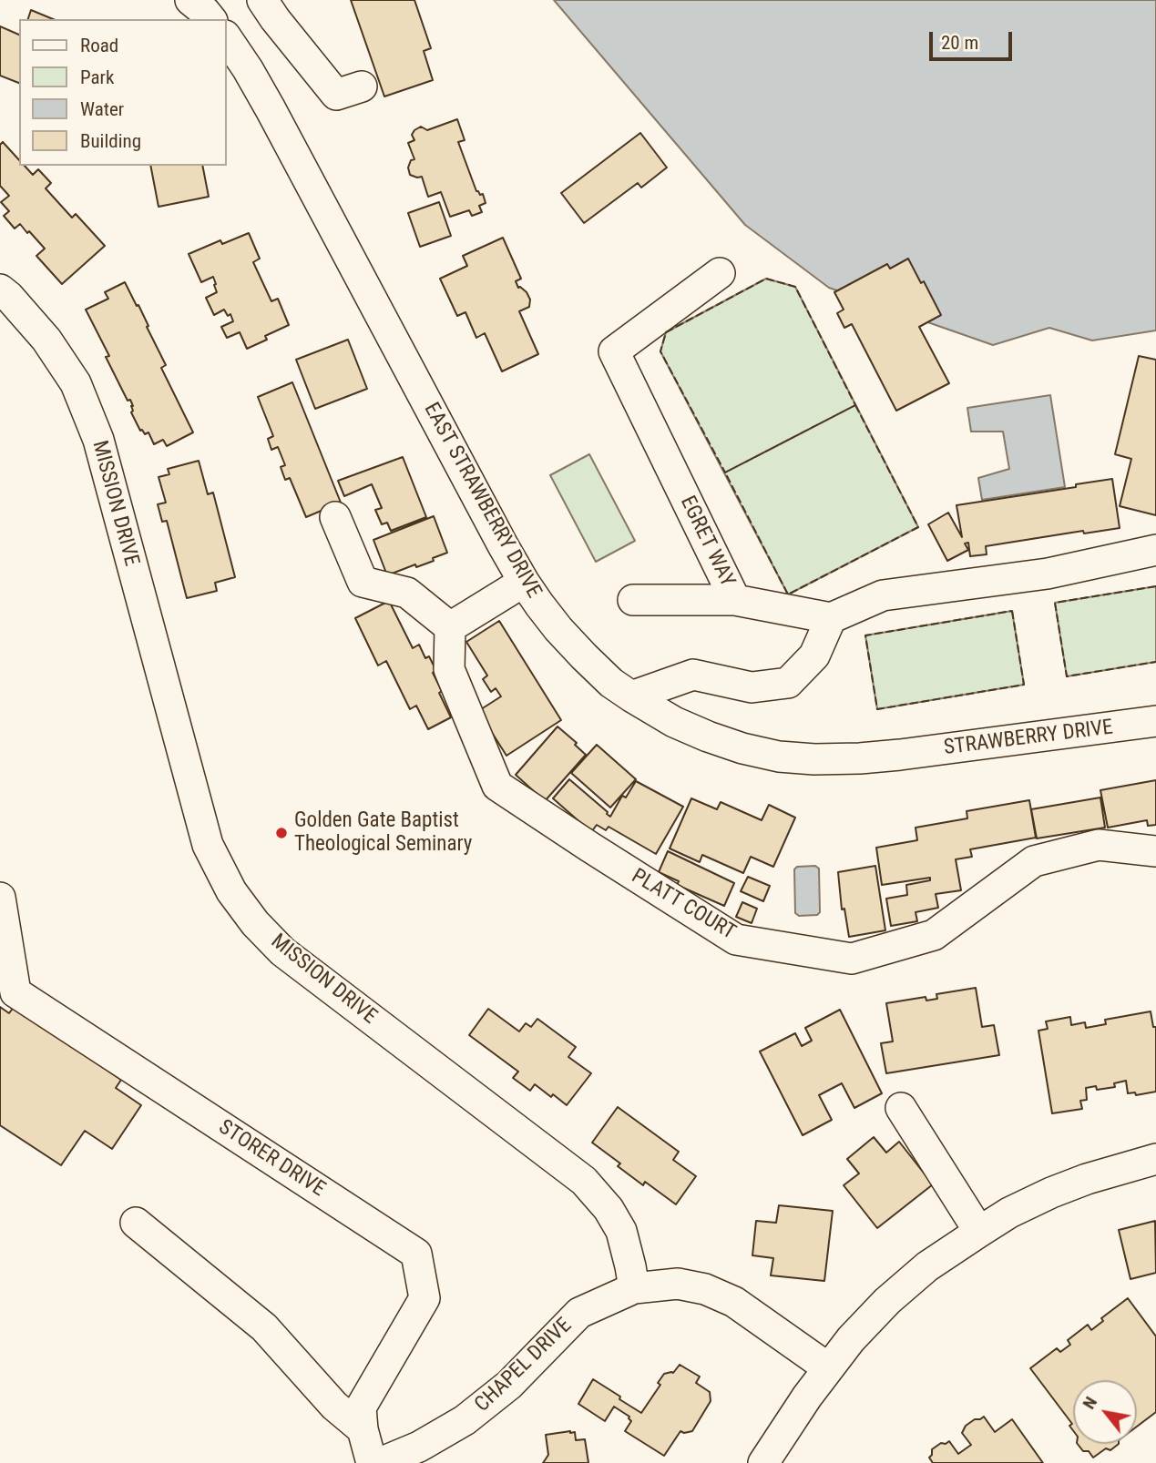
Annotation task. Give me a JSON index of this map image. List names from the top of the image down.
{
  "streets": {
    "street": [
      "EAST STRAWBERRY DRIVE",
      "MISSION DRIVE",
      "EGRET WAY",
      "STRAWBERRY DRIVE",
      "PLATT COURT",
      "STORER DRIVE",
      "CHAPEL DRIVE"
    ]
  },
  "crossings": [
    ["EAST STRAWBERRY DRIVE", "STRAWBERRY DRIVE"],
    ["MISSION DRIVE", "CHAPEL DRIVE"]
  ],
  "places": ["Golden Gate Baptist Theological Seminary"],
  "legend": [
    "Road",
    "Park",
    "Water",
    "Building"
  ],
  "scale_bar": "20 m",
  "north": "top left"
}
